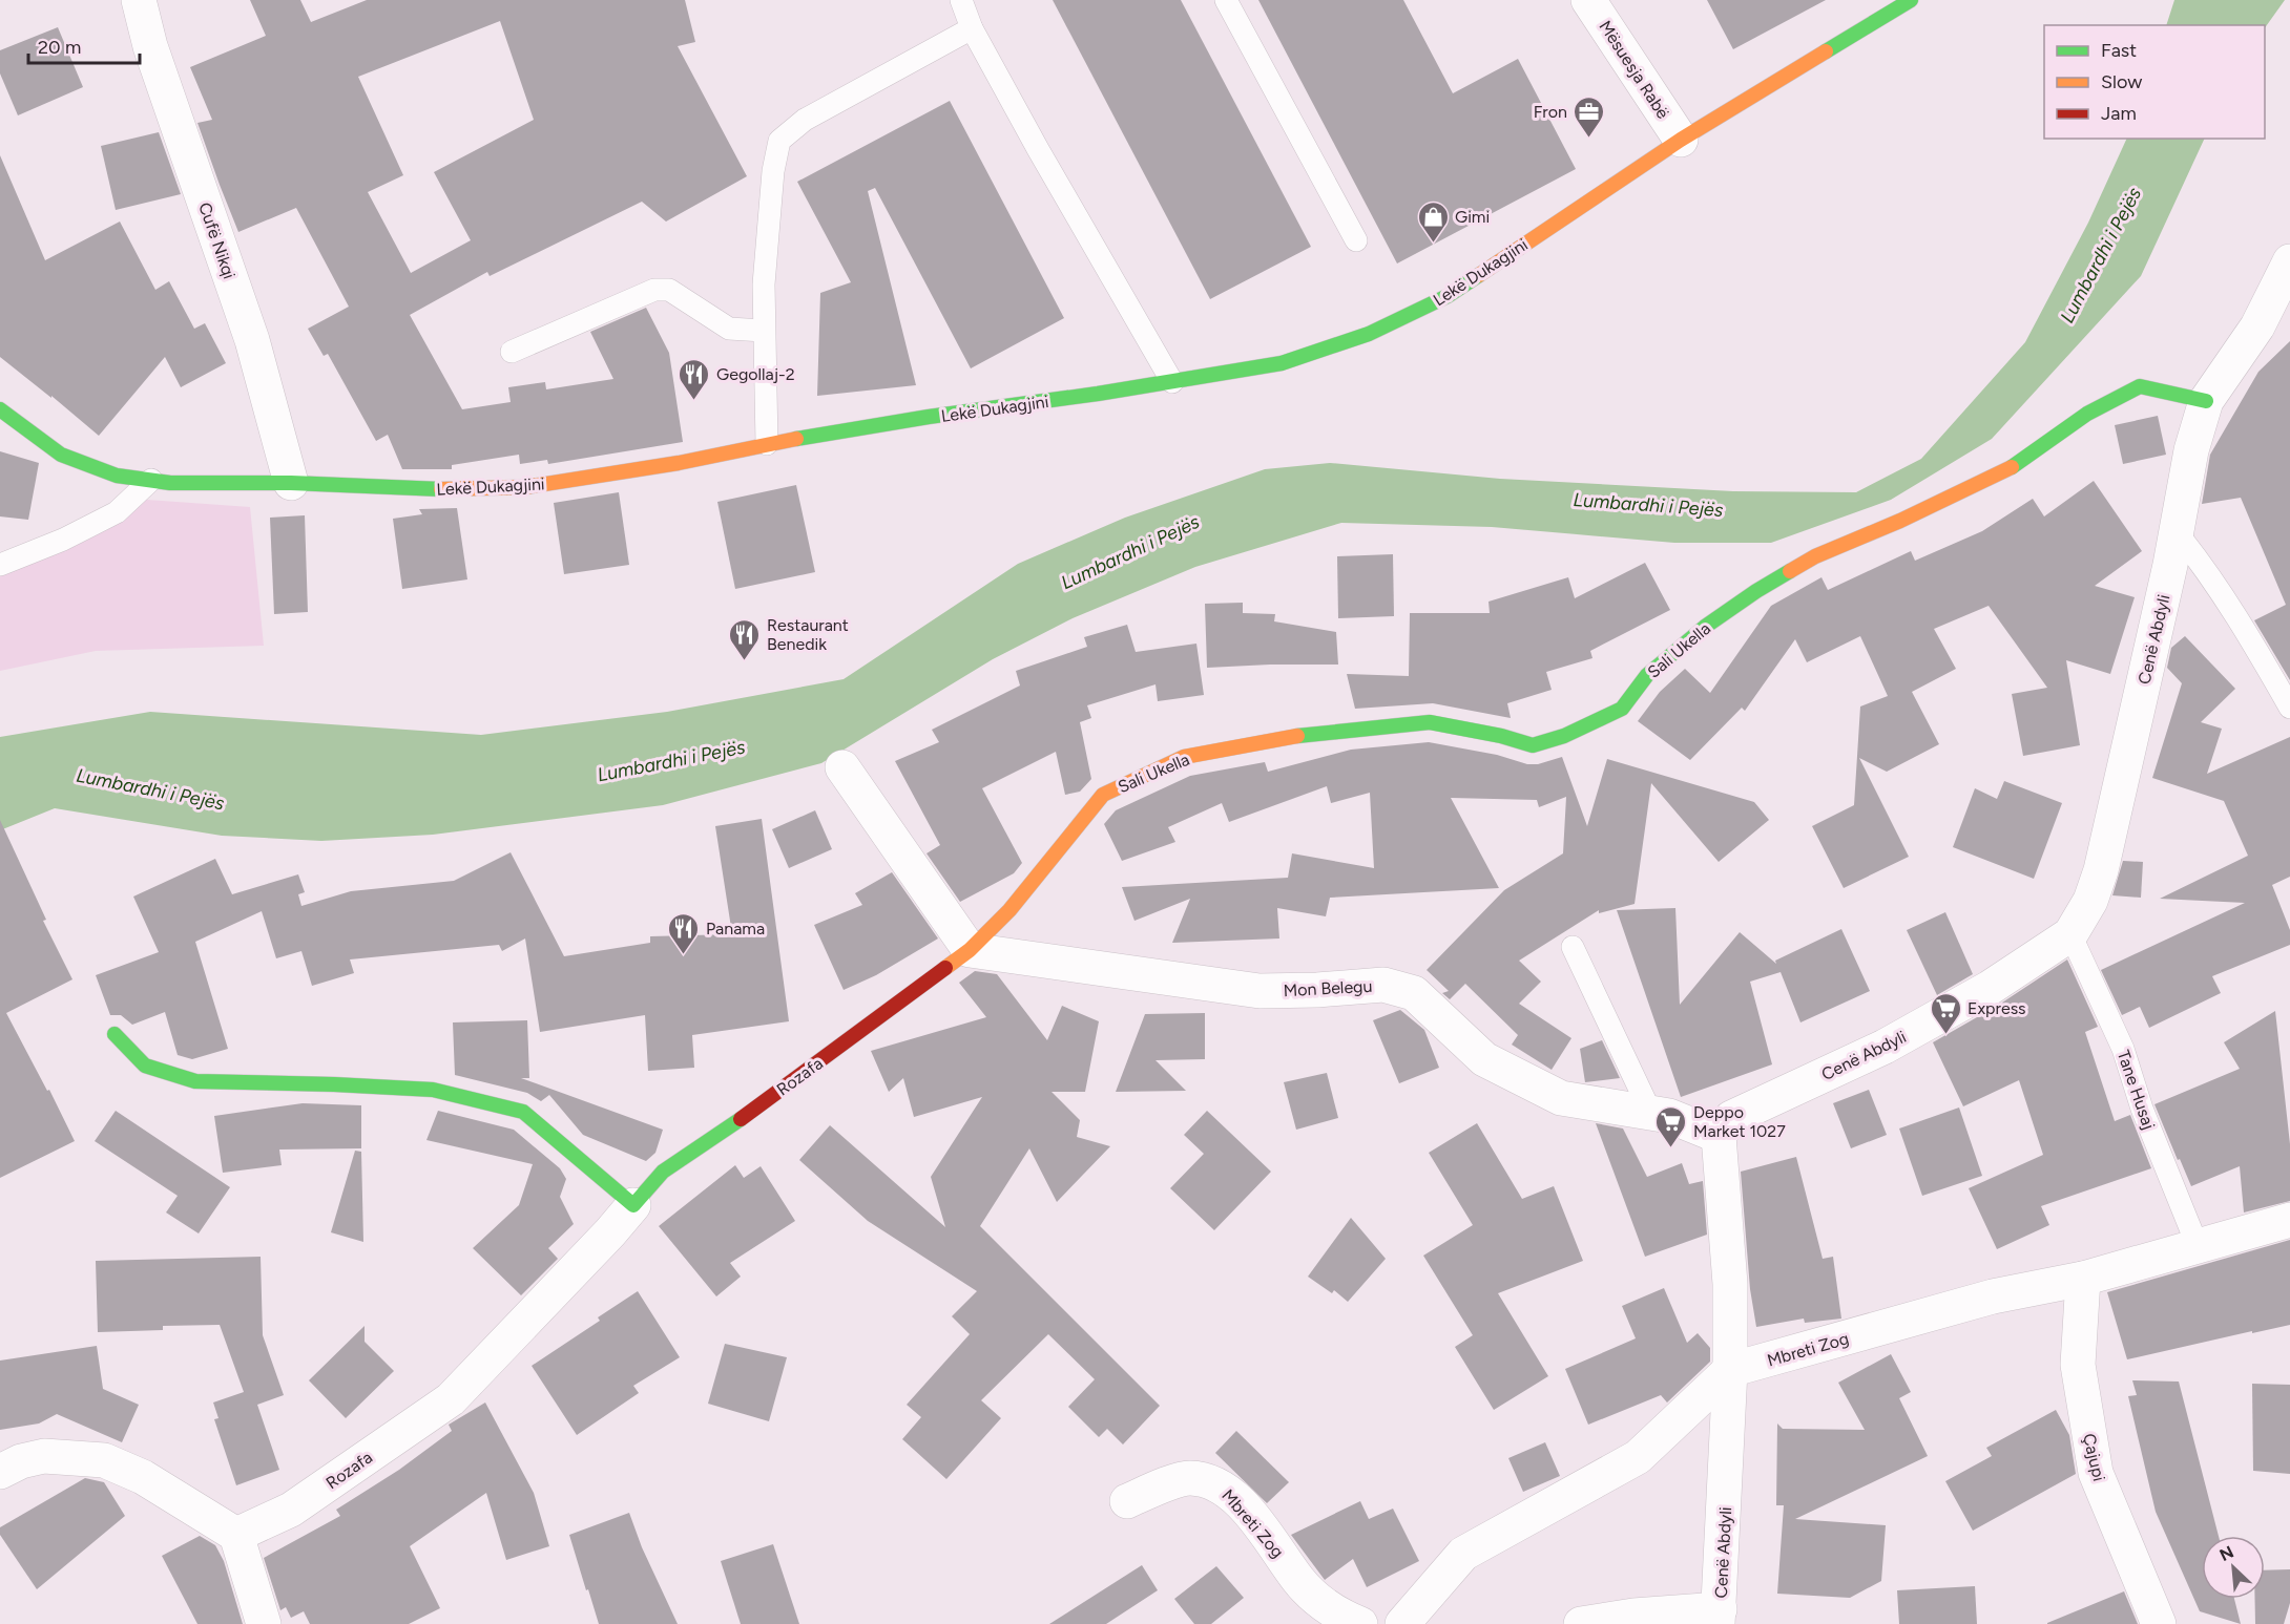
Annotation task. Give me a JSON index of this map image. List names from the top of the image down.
{
  "streets": {
    "street": [
      "Mësuesja Rabë",
      "Cufë Nikqi",
      "Lekë Dukagjini",
      "Cenë Abdyli",
      "Sali Ukella",
      "Mon Belegu",
      "Rozafa",
      "Mbreti Zog",
      "Çajupi"
    ],
    "lane": ["Tane Husaj"]
  },
  "crossings": [
    ["Mësuesja Rabë", "Lekë Dukagjini"],
    ["Cufë Nikqi", "Lekë Dukagjini"],
    ["Cenë Abdyli", "Sali Ukella"],
    ["Cenë Abdyli", "Mon Belegu"],
    ["Cenë Abdyli", "Tane Husaj"],
    ["Cenë Abdyli", "Mbreti Zog"],
    ["Sali Ukella", "Mon Belegu"],
    ["Sali Ukella", "Rozafa"],
    ["Mon Belegu", "Rozafa"],
    ["Tane Husaj", "Mbreti Zog"],
    ["Mbreti Zog", "Çajupi"]
  ],
  "water": ["Lumbardhi i Pejës"],
  "places": {
    "office": ["Fron"],
    "shop": ["Gimi"],
    "restaurant": ["Gegollaj-2", "Restaurant Benedik", "Panama"],
    "supermarket": ["Express", "Deppo Market 1027"]
  },
  "legend": ["Fast", "Slow", "Jam"],
  "scale_bar": "20 m",
  "north": "top left"
}
